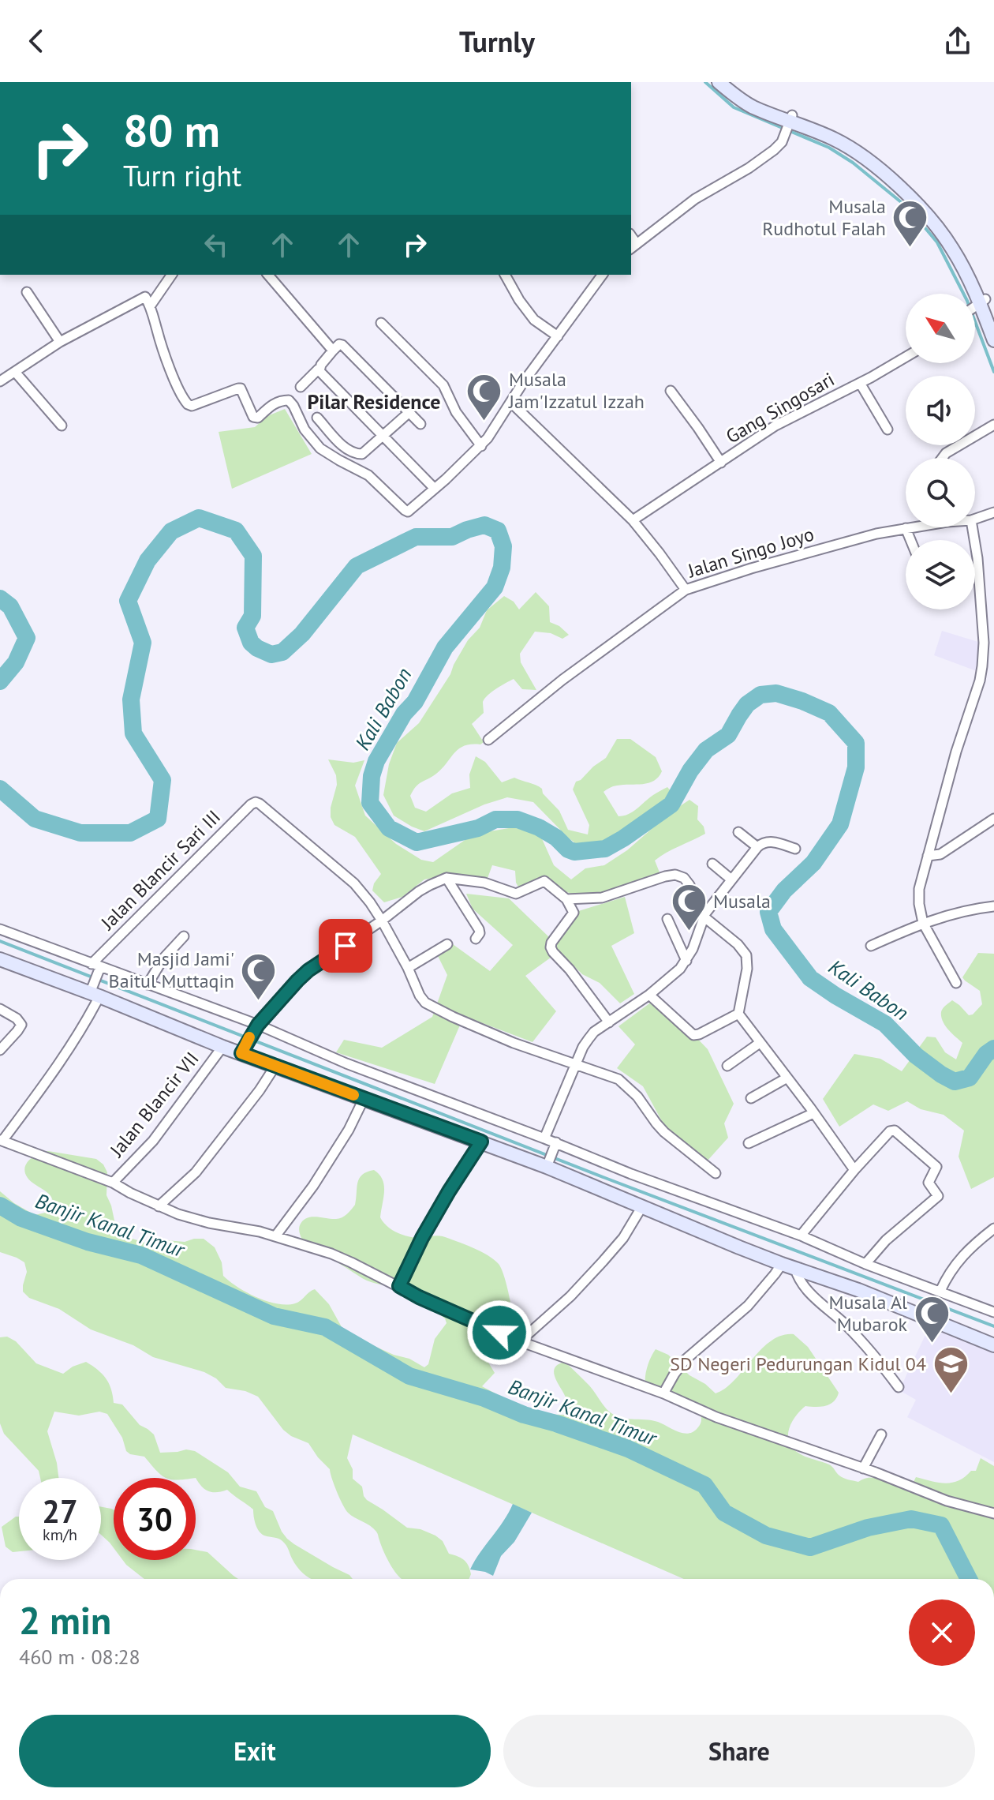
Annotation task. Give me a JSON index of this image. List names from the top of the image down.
{
  "streets": {
    "street": [
      "Gang Singosari",
      "Jalan Singo Joyo",
      "Jalan Blancir Sari III",
      "Jalan Blancir VII"
    ]
  },
  "districts": ["Pilar Residence"],
  "water": ["Kali Babon", "Banjir Kanal Timur"],
  "places": {
    "mosque": [
      "Musala Rudhotul Falah",
      "Musala Jam'Izzatul Izzah",
      "Musala",
      "Masjid Jami' Baitul Muttaqin",
      "Musala Al Mubarok"
    ],
    "school or university": ["SD Negeri Pedurungan Kidul 04"]
  },
  "north": "top left",
  "page": {
    "header": "Turnly",
    "turn": ["80 m", "Turn right"],
    "speed": "27 km/h",
    "limit": "30",
    "heading": ["2 min", "460 m · 08:28"],
    "buttons": ["Exit", "Share"]
  }
}
